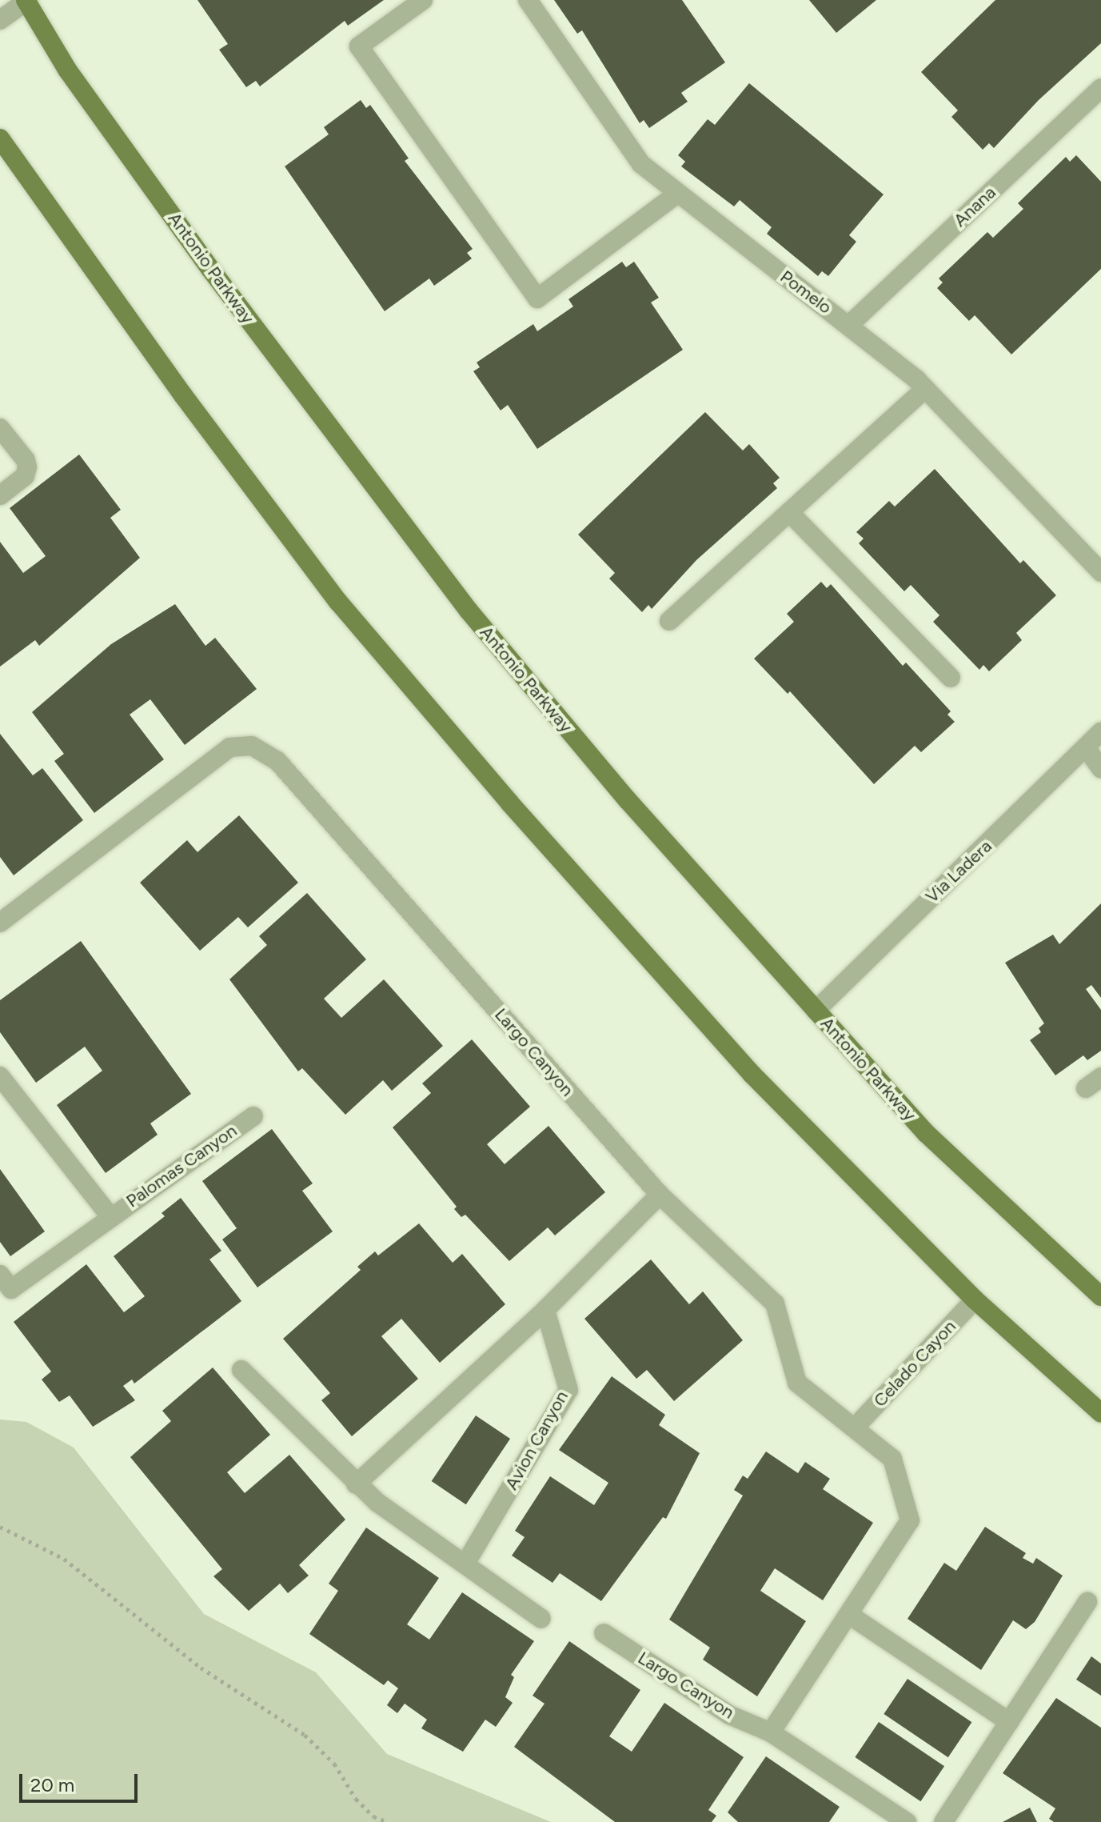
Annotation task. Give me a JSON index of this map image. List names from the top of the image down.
{
  "streets": {
    "main road": ["Antonio Parkway"],
    "street": [
      "Anana",
      "Pomelo",
      "Via Ladera",
      "Largo Canyon",
      "Palomas Canyon",
      "Celado Cayon",
      "Avion Canyon"
    ]
  },
  "crossings": [
    ["Anana", "Pomelo"],
    ["Antonio Parkway", "Via Ladera"],
    ["Largo Canyon", "Celado Cayon"]
  ],
  "scale_bar": "20 m"
}
